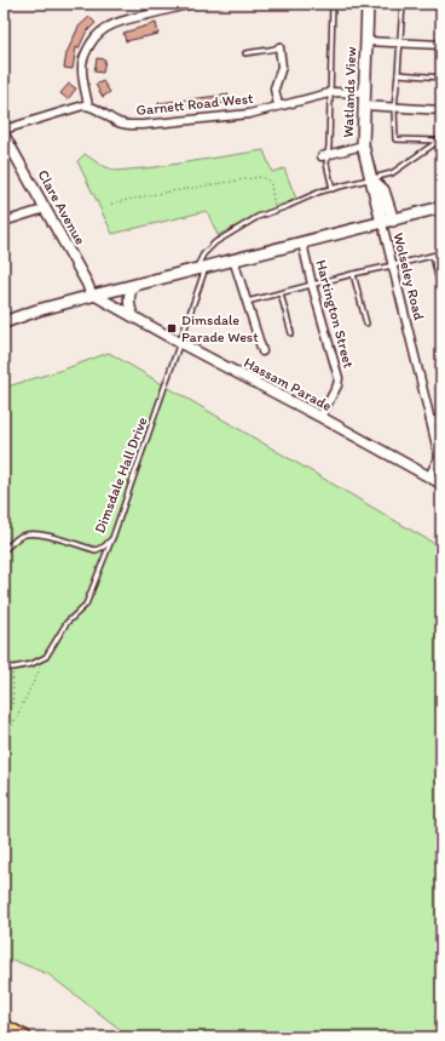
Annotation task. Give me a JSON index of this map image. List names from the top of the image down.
{
  "streets": {
    "main road": ["Watlands View"],
    "street": [
      "Garnett Road West",
      "Clare Avenue",
      "Wolseley Road",
      "Hartington Street",
      "Hassam Parade"
    ],
    "lane": ["Dimsdale Hall Drive"]
  },
  "crossings": [
    ["Watlands View", "Garnett Road West"],
    ["Watlands View", "Wolseley Road"],
    ["Watlands View", "Dimsdale Hall Drive"],
    ["Clare Avenue", "Hassam Parade"],
    ["Wolseley Road", "Hassam Parade"],
    ["Hartington Street", "Hassam Parade"],
    ["Hassam Parade", "Dimsdale Hall Drive"]
  ],
  "places": {
    "transit": ["Dimsdale Parade West"]
  }
}
